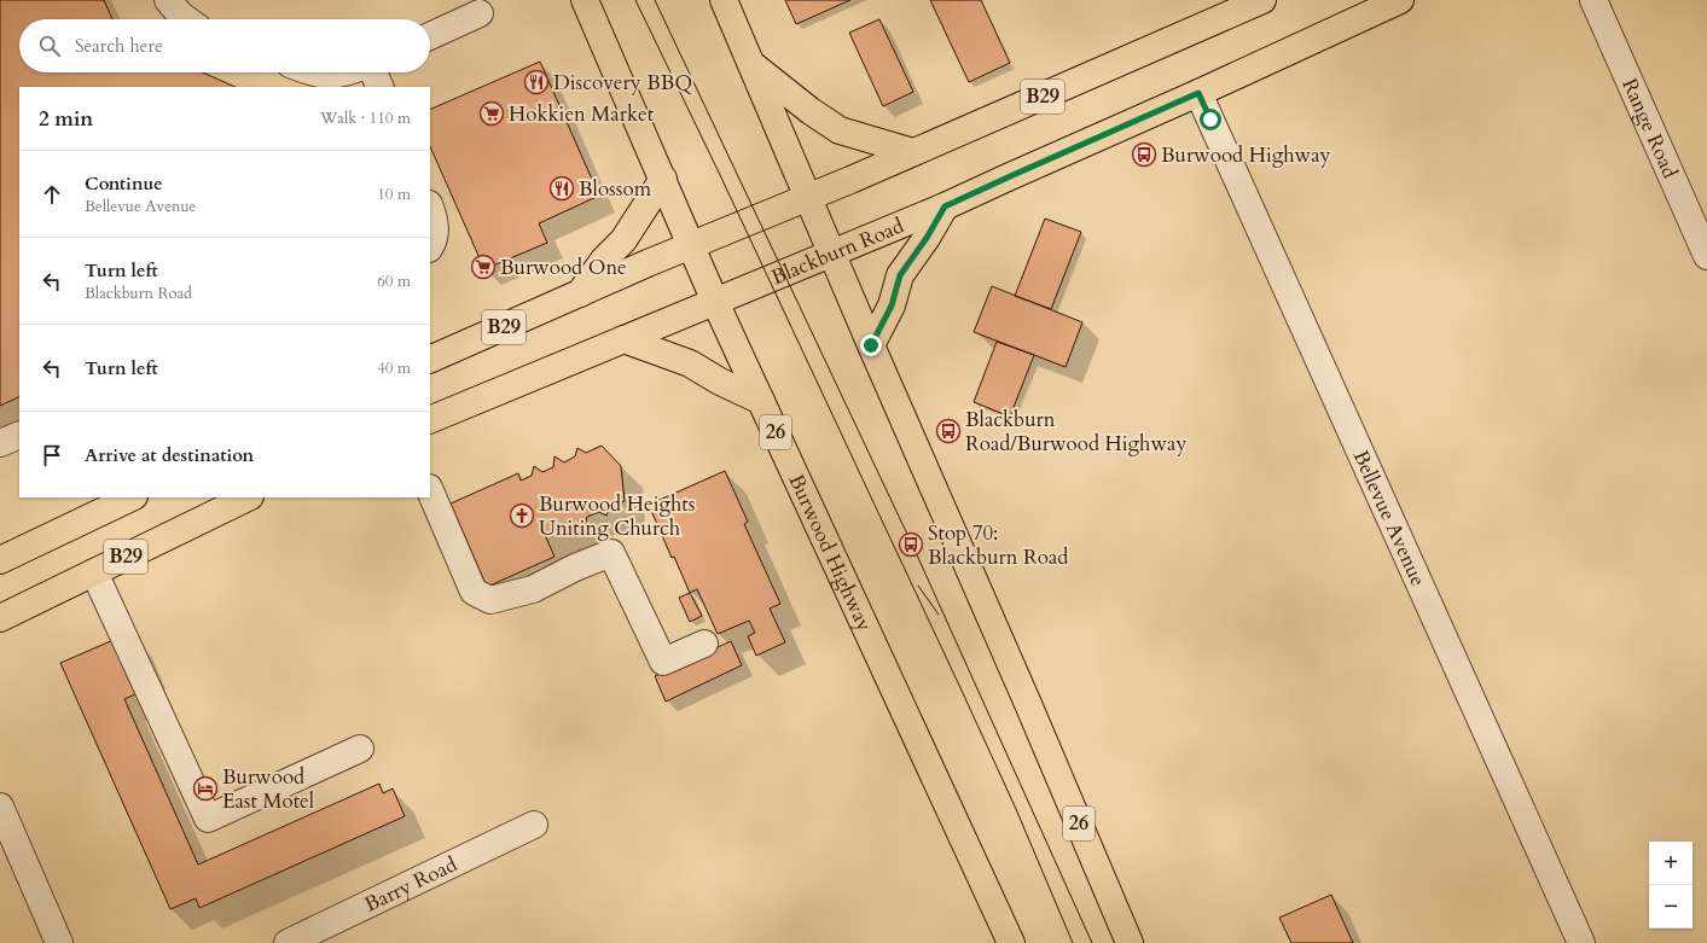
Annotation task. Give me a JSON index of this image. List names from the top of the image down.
{
  "streets": {
    "main road": [
      "B29",
      "Blackburn Road",
      "26",
      "Burwood Highway"
    ],
    "street": ["Range Road", "Bellevue Avenue", "Barry Road"]
  },
  "crossings": [
    ["B29", "26"],
    ["B29", "Burwood Highway"],
    ["Blackburn Road", "26"],
    ["Blackburn Road", "Bellevue Avenue"],
    ["Blackburn Road", "Burwood Highway"]
  ],
  "places": {
    "restaurant": ["Discovery BBQ", "Blossom"],
    "supermarket": ["Hokkien Market", "Burwood One"],
    "bus stop": ["Burwood Highway", "Blackburn Road/Burwood Highway", "Stop 70: Blackburn Road"],
    "church": ["Burwood Heights Uniting Church"],
    "hotel": ["Burwood East Motel"]
  },
  "page": {
    "search": "Search here",
    "heading": ["2 min", "Walk · 110 m"],
    "list": [
      ["Continue", "Bellevue Avenue", "10 m"],
      ["Turn left", "Blackburn Road", "60 m"],
      ["Turn left", "40 m"],
      "Arrive at destination"
    ],
    "map_buttons": ["+", "−"]
  }
}
